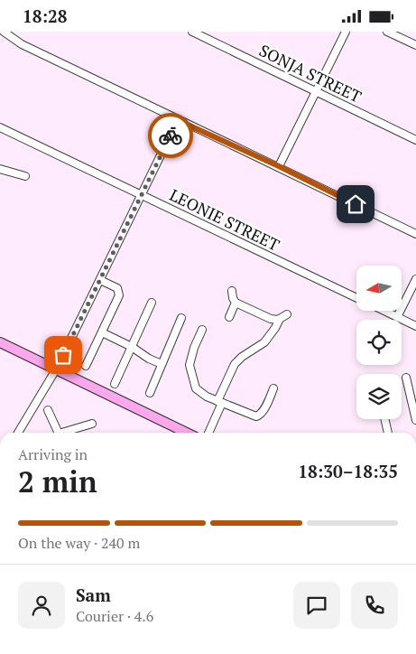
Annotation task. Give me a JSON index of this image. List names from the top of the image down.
{
  "streets": {
    "street": ["SONJA STREET", "LEONIE STREET"]
  },
  "north": "left",
  "page": {
    "status": "18:28",
    "heading": ["2 min", "Arriving in", "18:30–18:35"],
    "panel": ["Sam", "Courier · 4.6"],
    "bar": "On the way · 240 m"
  }
}
